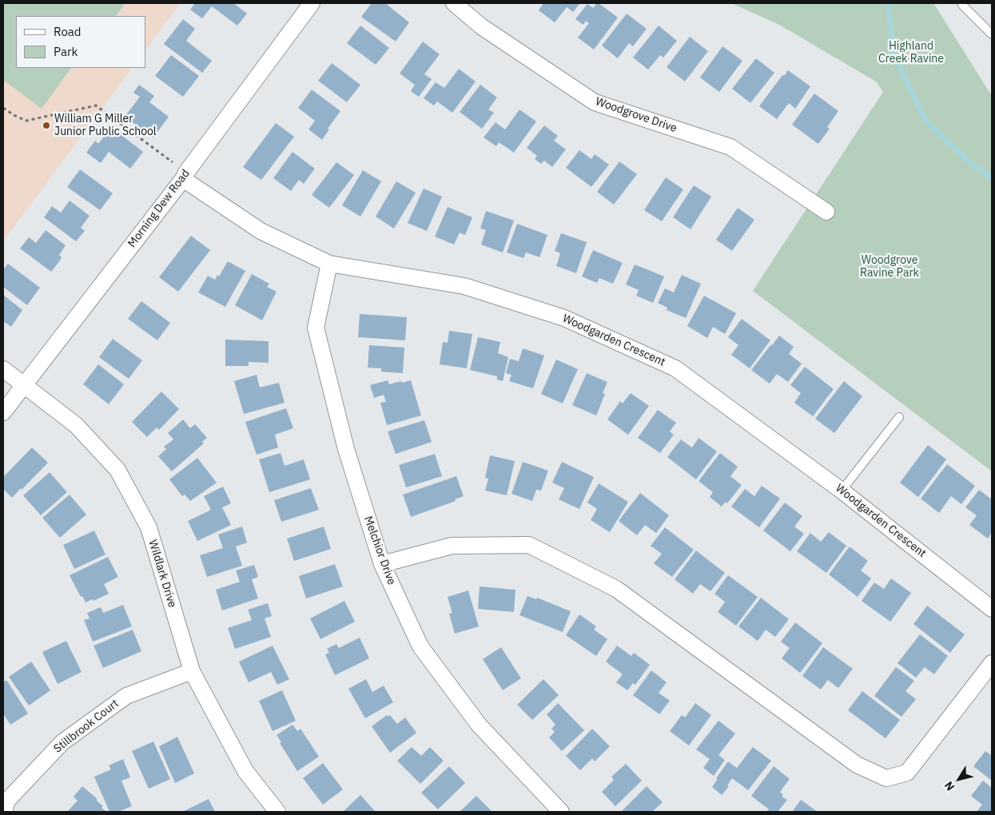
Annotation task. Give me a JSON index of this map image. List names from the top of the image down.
{
  "streets": {
    "street": [
      "Woodgrove Drive",
      "Morning Dew Road",
      "Woodgarden Crescent",
      "Melchior Drive",
      "Wildlark Drive",
      "Stillbrook Court"
    ]
  },
  "crossings": [
    ["Morning Dew Road", "Woodgarden Crescent"],
    ["Morning Dew Road", "Wildlark Drive"],
    ["Woodgarden Crescent", "Melchior Drive"],
    ["Wildlark Drive", "Stillbrook Court"]
  ],
  "parks": ["Highland Creek Ravine", "Woodgrove Ravine Park"],
  "places": ["William G Miller Junior Public School"],
  "legend": ["Road", "Park"],
  "north": "bottom left"
}
